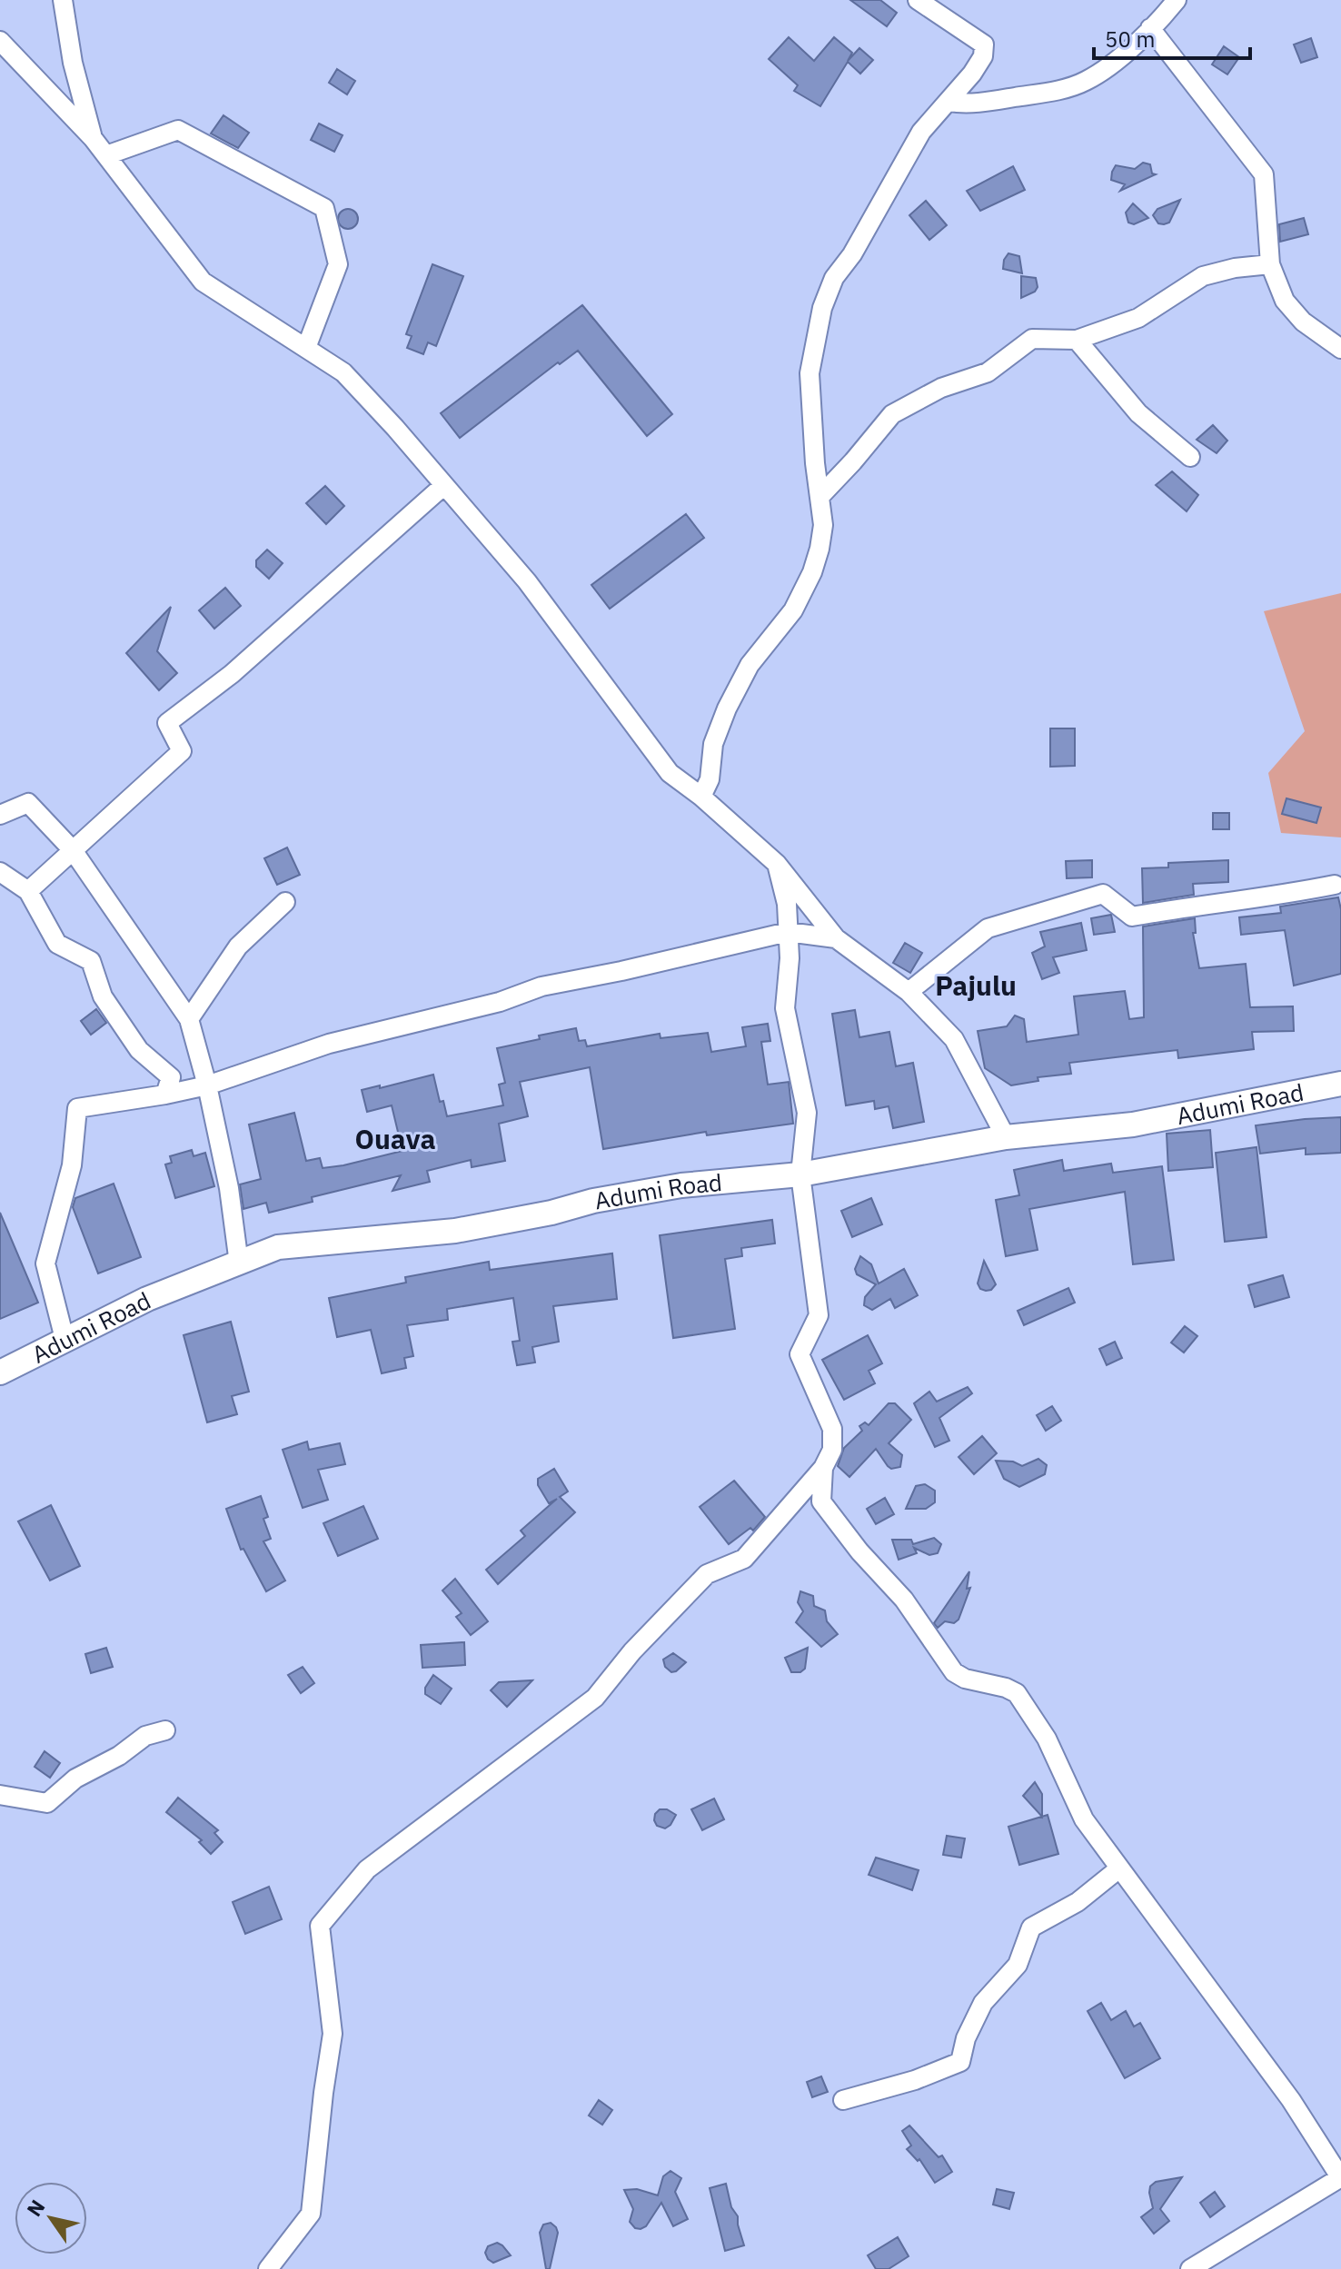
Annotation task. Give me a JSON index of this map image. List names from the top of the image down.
{
  "streets": {
    "main road": ["Adumi Road"]
  },
  "districts": ["Pajulu", "Ouava"],
  "scale_bar": "50 m",
  "north": "top left"
}
